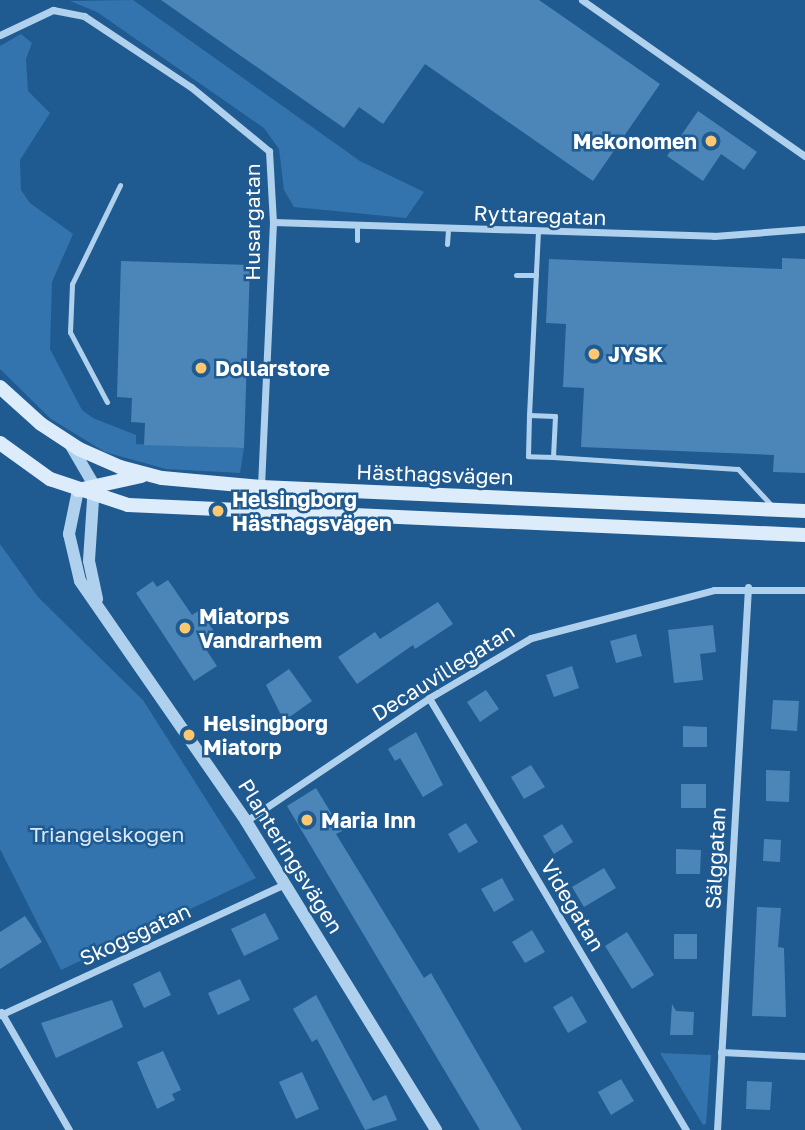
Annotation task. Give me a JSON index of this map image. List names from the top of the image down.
{
  "streets": {
    "main road": ["Hästhagsvägen"],
    "street": [
      "Ryttaregatan",
      "Husargatan",
      "Decauvillegatan",
      "Planteringsvägen",
      "Sälggatan",
      "Videgatan",
      "Skogsgatan"
    ]
  },
  "crossings": [
    ["Ryttaregatan", "Husargatan"],
    ["Husargatan", "Hästhagsvägen"],
    ["Decauvillegatan", "Planteringsvägen"],
    ["Decauvillegatan", "Sälggatan"],
    ["Decauvillegatan", "Videgatan"],
    ["Planteringsvägen", "Skogsgatan"]
  ],
  "parks": ["Triangelskogen"],
  "places": [
    "Mekonomen",
    "JYSK",
    "Dollarstore",
    "Helsingborg Hästhagsvägen",
    "Miatorps Vandrarhem",
    "Helsingborg Miatorp",
    "Maria Inn"
  ]
}
